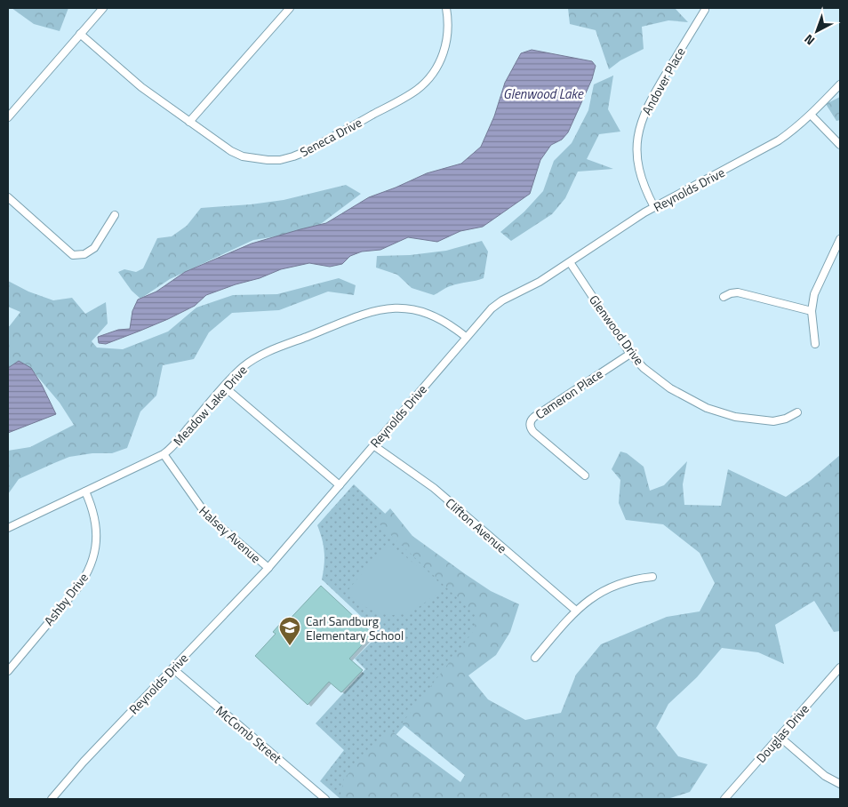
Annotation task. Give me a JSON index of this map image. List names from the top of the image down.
{
  "streets": {
    "street": [
      "Andover Place",
      "Seneca Drive",
      "Reynolds Drive",
      "Glenwood Drive",
      "Cameron Place",
      "Meadow Lake Drive",
      "Clifton Avenue",
      "Halsey Avenue",
      "Ashby Drive",
      "Douglas Drive",
      "McComb Street"
    ]
  },
  "crossings": [
    ["Andover Place", "Reynolds Drive"],
    ["Reynolds Drive", "Glenwood Drive"],
    ["Reynolds Drive", "Meadow Lake Drive"],
    ["Reynolds Drive", "Clifton Avenue"],
    ["Reynolds Drive", "Halsey Avenue"],
    ["Reynolds Drive", "McComb Street"],
    ["Glenwood Drive", "Cameron Place"],
    ["Meadow Lake Drive", "Halsey Avenue"],
    ["Meadow Lake Drive", "Ashby Drive"]
  ],
  "water": ["Glenwood Lake"],
  "places": {
    "school or university": ["Carl Sandburg Elementary School"]
  },
  "north": "bottom left"
}
